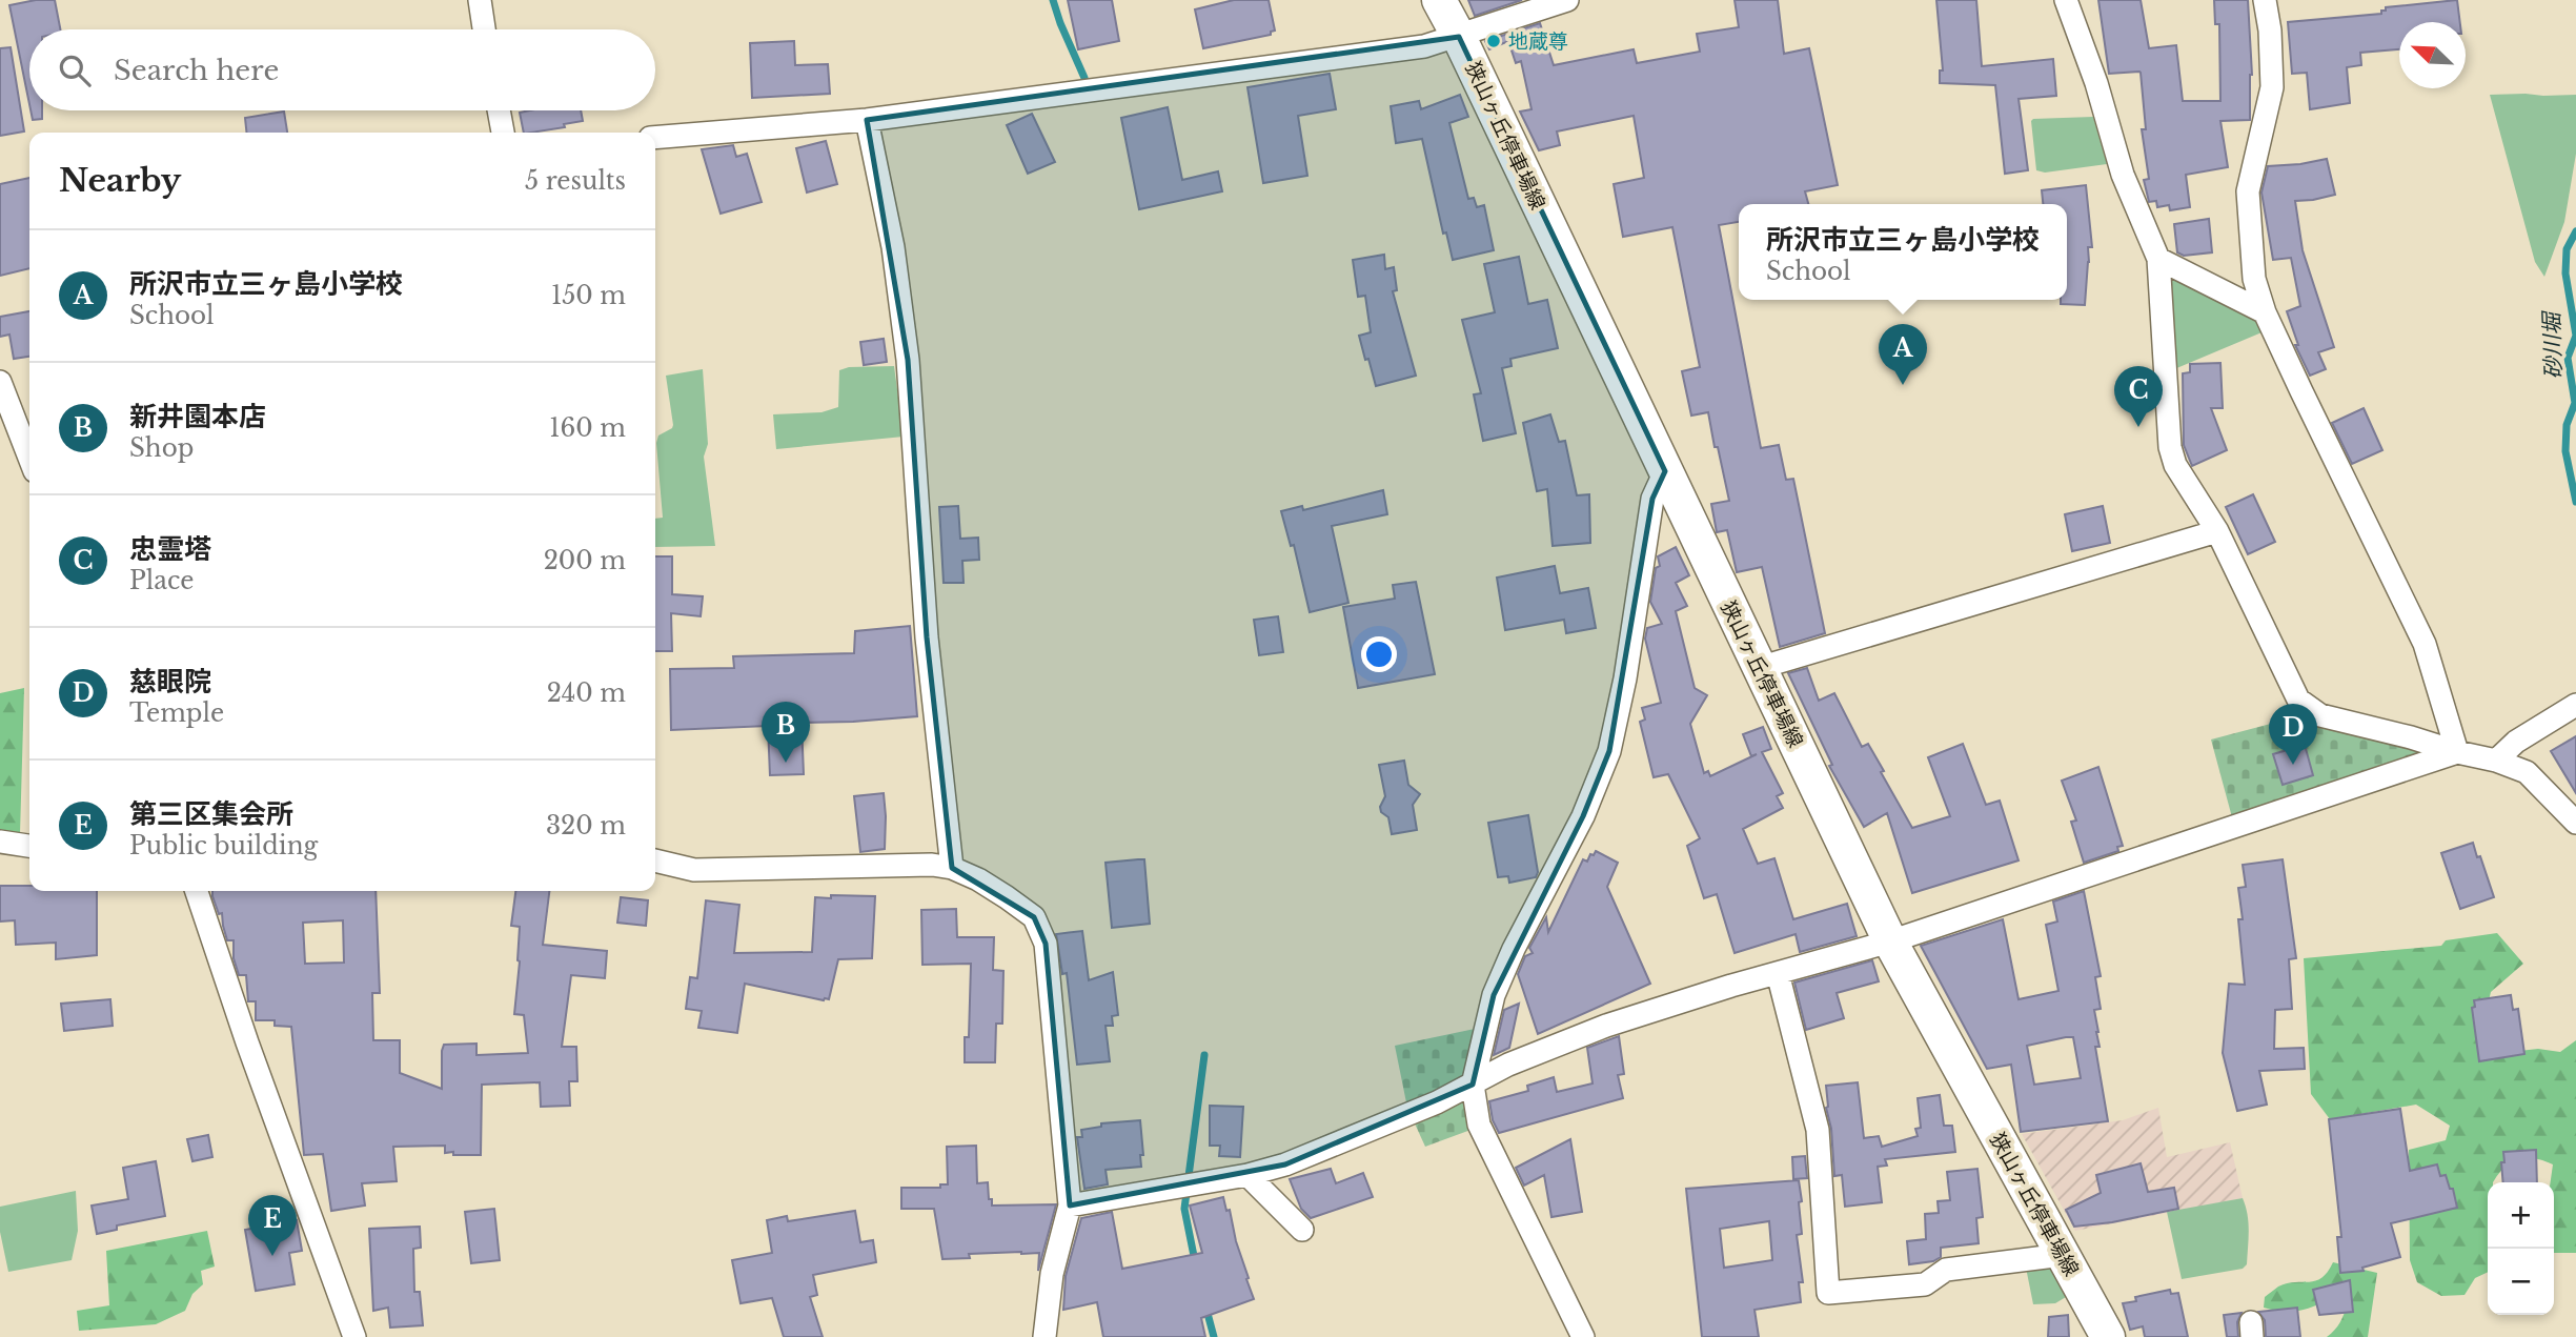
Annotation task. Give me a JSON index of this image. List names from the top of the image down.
{
  "streets": {
    "main road": ["狭山ヶ丘停車場線"]
  },
  "water": ["砂川堀"],
  "places": ["地蔵尊"],
  "north": "top left",
  "page": {
    "search": "Search here",
    "heading": ["Nearby", "5 results"],
    "popup": ["所沢市立三ヶ島小学校", "School"],
    "list": [
      {
        "mark": "A",
        "name": "所沢市立三ヶ島小学校",
        "note": "School",
        "value": "150 m"
      },
      {
        "mark": "B",
        "name": "新井園本店",
        "note": "Shop",
        "value": "160 m"
      },
      {
        "mark": "C",
        "name": "忠霊塔",
        "note": "Place",
        "value": "200 m"
      },
      {
        "mark": "D",
        "name": "慈眼院",
        "note": "Temple",
        "value": "240 m"
      },
      {
        "mark": "E",
        "name": "第三区集会所",
        "note": "Public building",
        "value": "320 m"
      }
    ],
    "pins": [
      "A",
      "C",
      "B",
      "D",
      "E"
    ],
    "map_buttons": ["+", "−"]
  }
}
